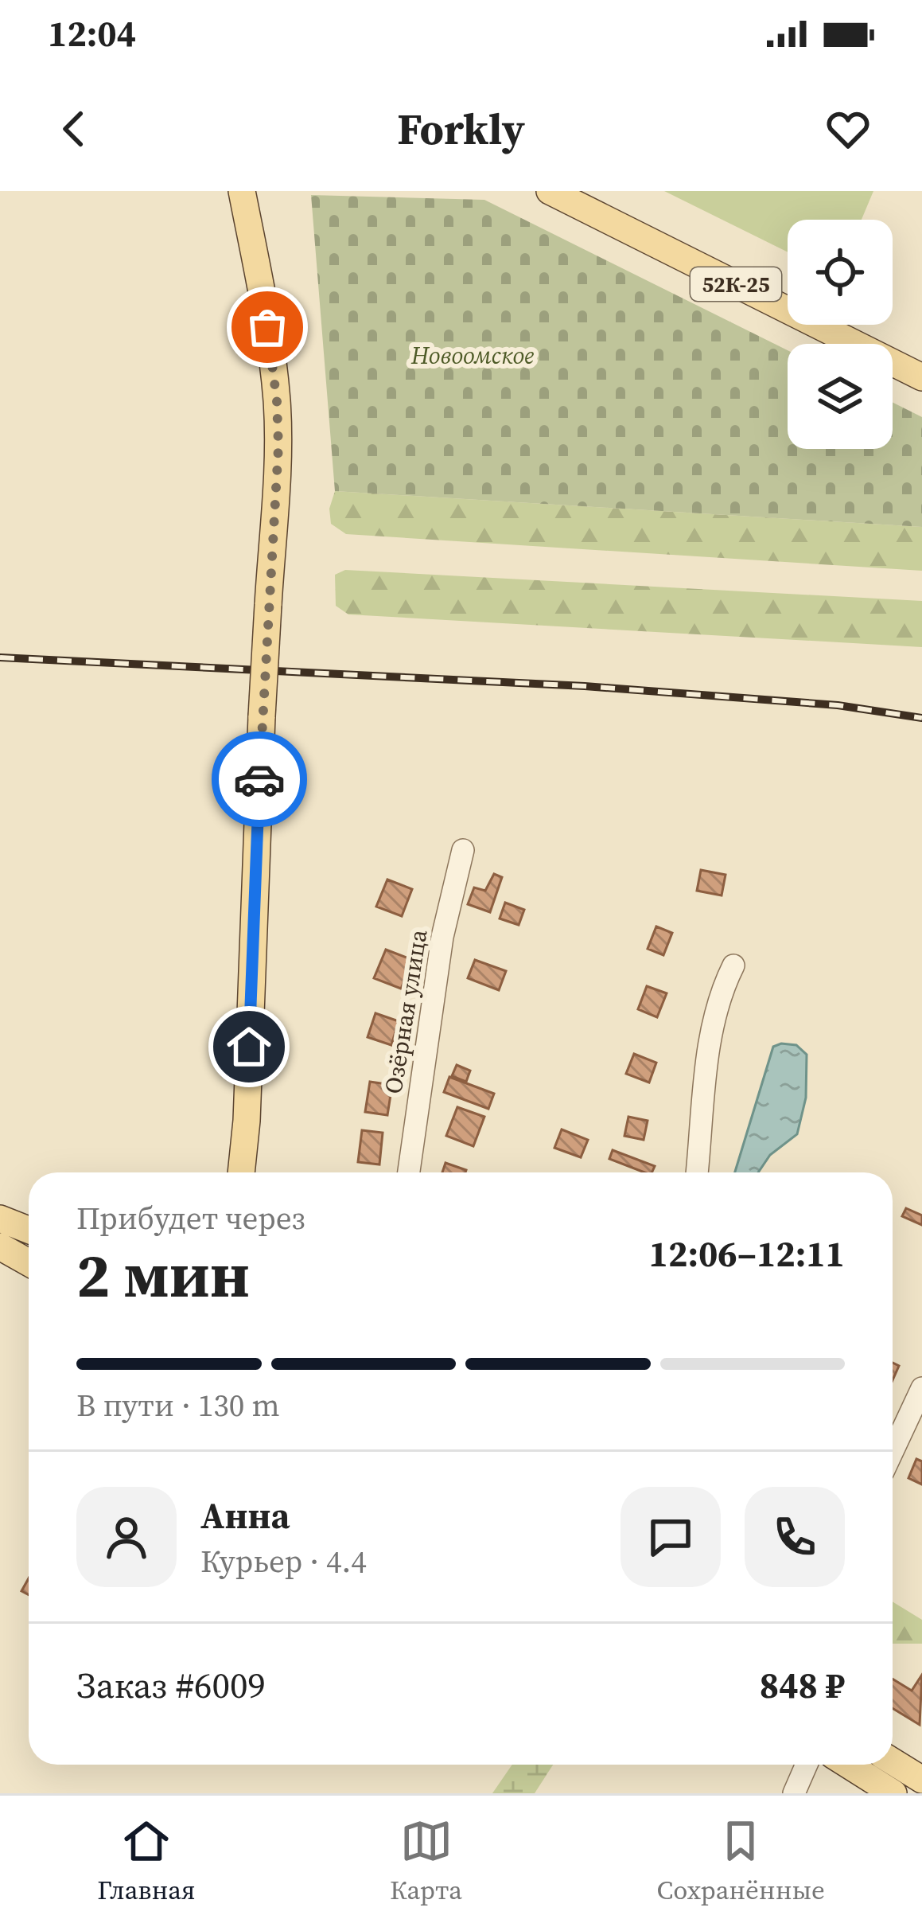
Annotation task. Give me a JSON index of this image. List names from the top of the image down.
{
  "streets": {
    "main road": ["52К-25"],
    "street": ["Озёрная улица"]
  },
  "parks": ["Новоомское"],
  "page": {
    "status": "12:04",
    "header": "Forkly",
    "heading": ["2 мин", "Прибудет через", "12:06–12:11"],
    "panel": [
      "Анна",
      "Курьер · 4.4",
      "Заказ #6009",
      "848 ₽"
    ],
    "bar": "В пути · 130 m",
    "tabs": ["Главная", "Карта", "Сохранённые"]
  }
}
